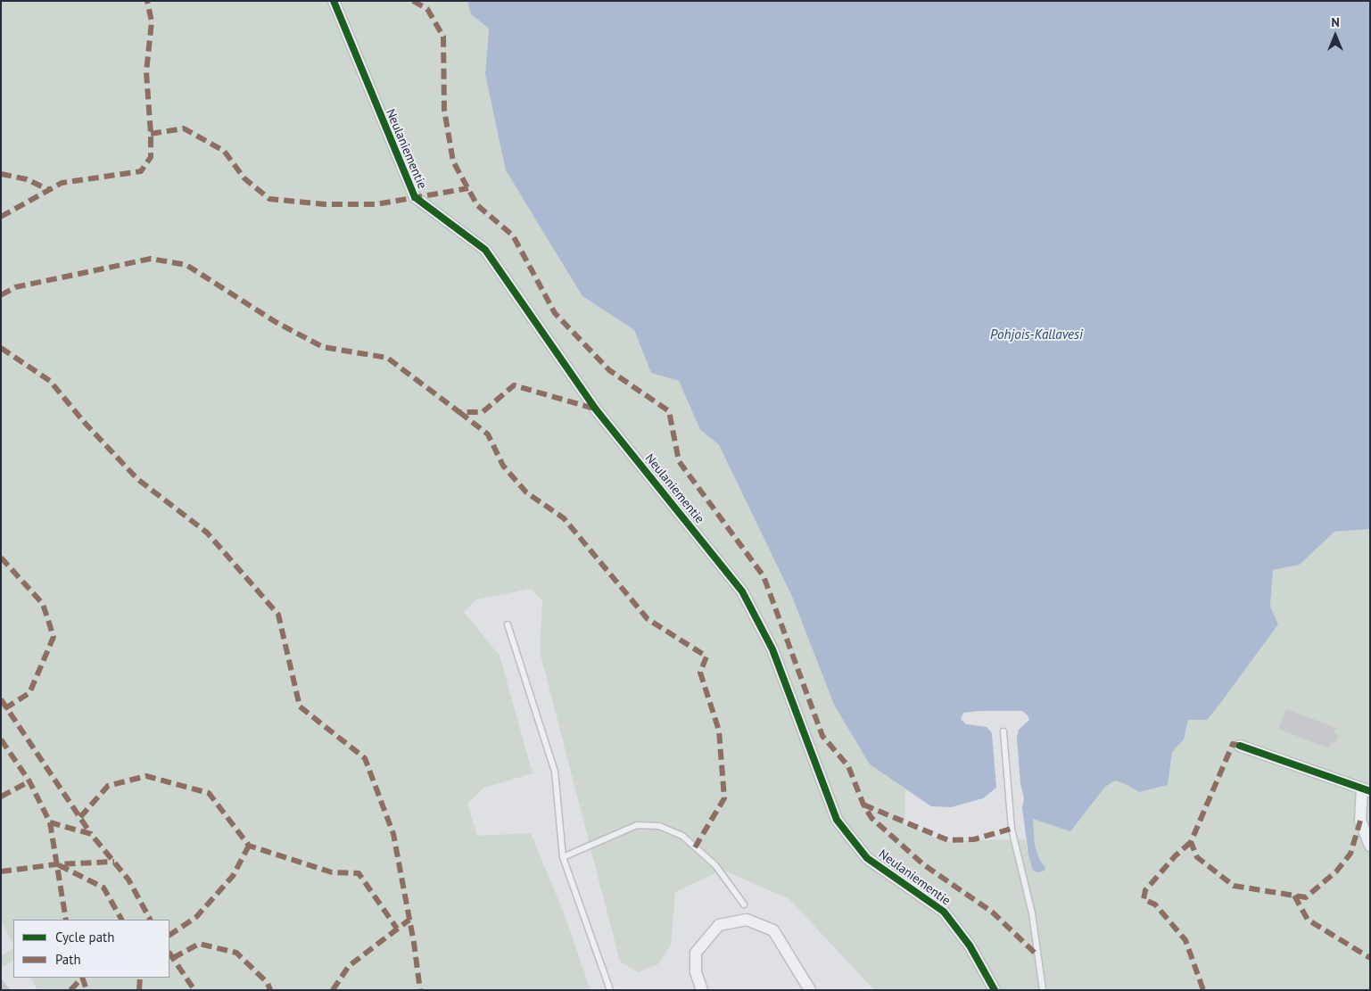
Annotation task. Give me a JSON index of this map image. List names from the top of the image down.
{
  "streets": {
    "street": ["Neulaniementie"]
  },
  "water": ["Pohjois-Kallavesi"],
  "legend": ["Cycle path", "Path"],
  "north": "top"
}
